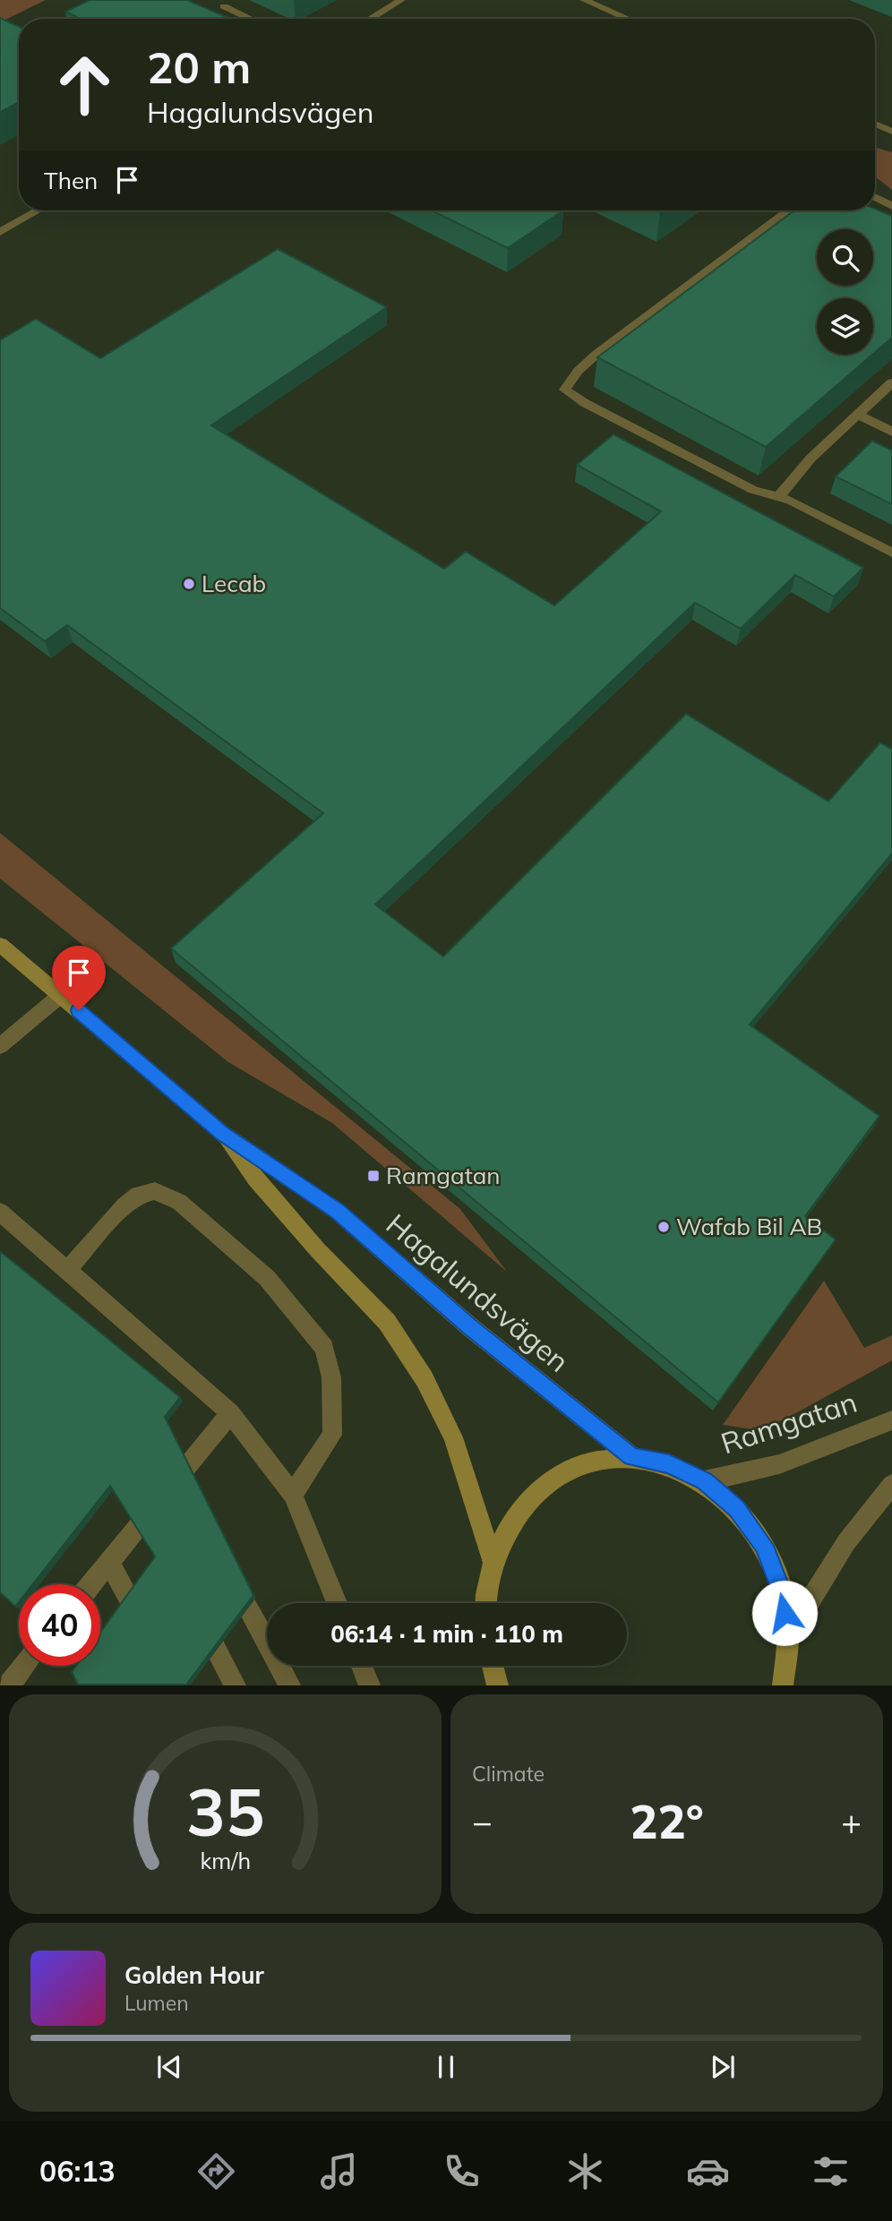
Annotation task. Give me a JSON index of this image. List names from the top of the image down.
{
  "streets": {
    "street": ["Hagalundsvägen", "Ramgatan"]
  },
  "places": {
    "other": ["Lecab", "Wafab Bil AB"],
    "transit": ["Ramgatan"]
  },
  "page": {
    "turn": ["20 m", "Hagalundsvägen"],
    "then": "Then",
    "limit": "40",
    "trip": "06:14 · 1 min · 110 m",
    "tile": "Climate",
    "heat": ["−", "22°", "+"],
    "song": ["Golden Hour", "Lumen"],
    "tabs": "06:13",
    "gauge": ["35", "km/h"]
  }
}
